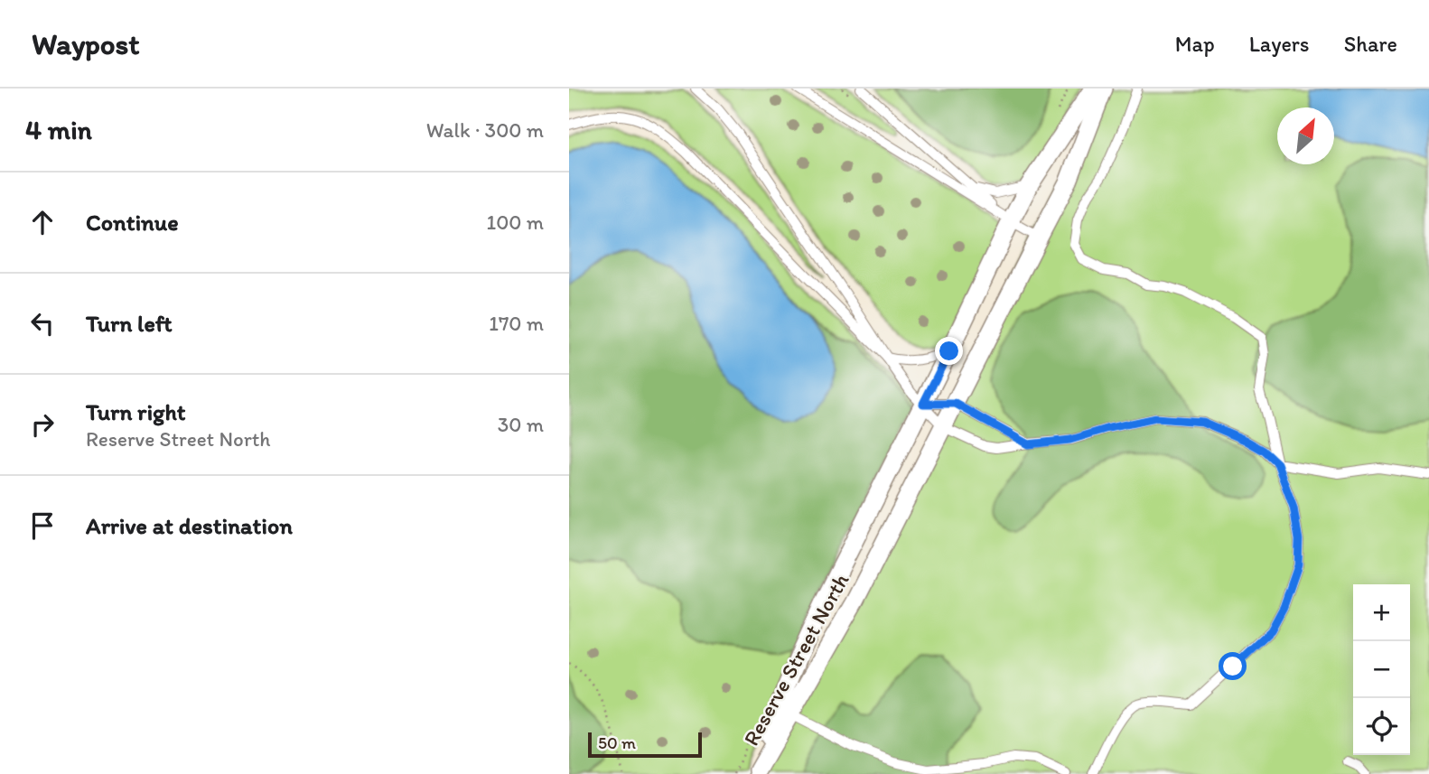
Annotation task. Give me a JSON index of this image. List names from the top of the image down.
{
  "streets": {
    "street": ["Reserve Street North"]
  },
  "scale_bar": "50 m",
  "north": "top right",
  "page": {
    "header": "Waypost",
    "nav": ["Map", "Layers", "Share"],
    "heading": ["4 min", "Walk · 300 m"],
    "list": [
      ["Continue", "100 m"],
      ["Turn left", "170 m"],
      ["Turn right", "Reserve Street North", "30 m"],
      "Arrive at destination"
    ],
    "map_buttons": ["+", "−"],
    "scale": "50 m"
  }
}
